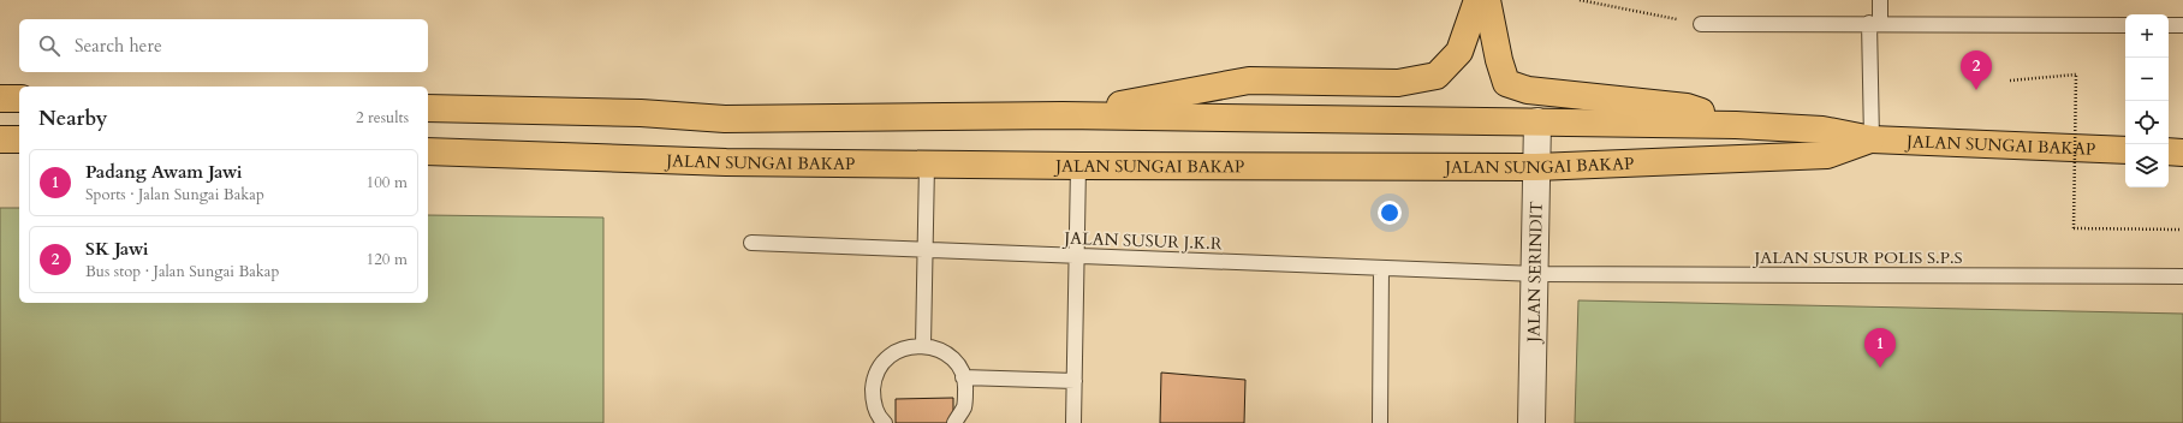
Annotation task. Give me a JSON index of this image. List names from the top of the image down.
{
  "streets": {
    "highway": ["JALAN SUNGAI BAKAP"],
    "street": ["JALAN SERINDIT"],
    "lane": ["JALAN SUSUR J.K.R", "JALAN SUSUR POLIS S.P.S"]
  },
  "crossings": [
    ["JALAN SUNGAI BAKAP", "JALAN SERINDIT"],
    ["JALAN SUSUR J.K.R", "JALAN SUSUR POLIS S.P.S"],
    ["JALAN SUSUR J.K.R", "JALAN SERINDIT"],
    ["JALAN SUSUR POLIS S.P.S", "JALAN SERINDIT"]
  ],
  "page": {
    "map_buttons": ["+", "−"],
    "search": "Search here",
    "pins": ["2", "1"],
    "heading": ["Nearby", "2 results"],
    "list": [
      {
        "mark": "1",
        "name": "Padang Awam Jawi",
        "note": "Sports · Jalan Sungai Bakap",
        "value": "100 m"
      },
      {
        "mark": "2",
        "name": "SK Jawi",
        "note": "Bus stop · Jalan Sungai Bakap",
        "value": "120 m"
      }
    ]
  }
}
